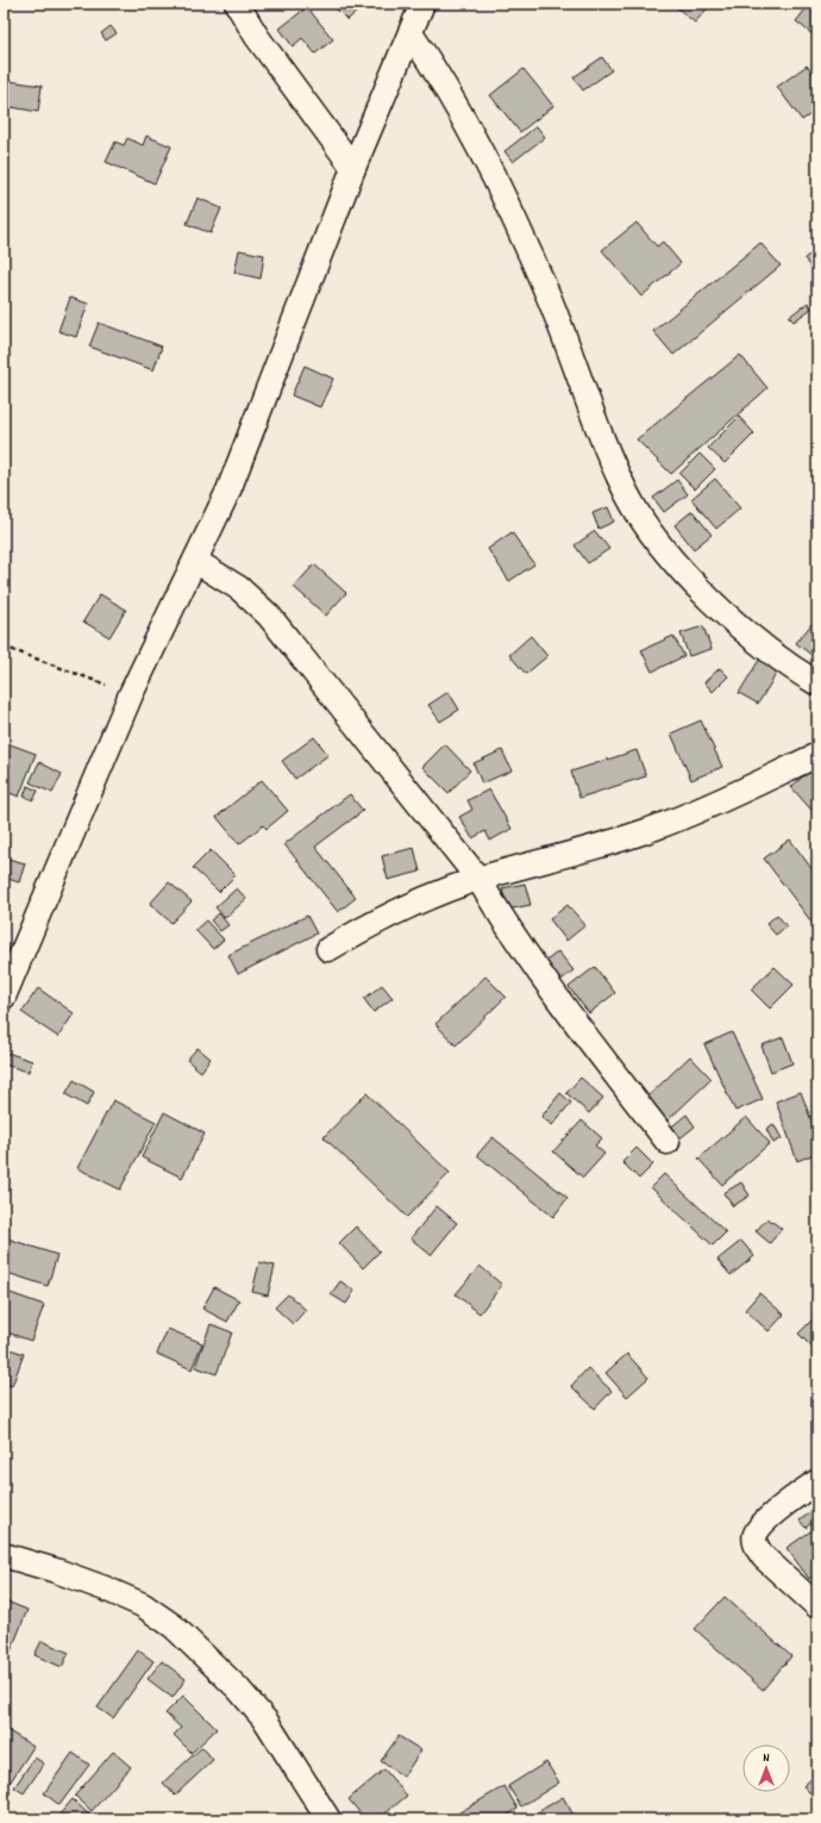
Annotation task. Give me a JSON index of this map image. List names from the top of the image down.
{
  "north": "top"
}
